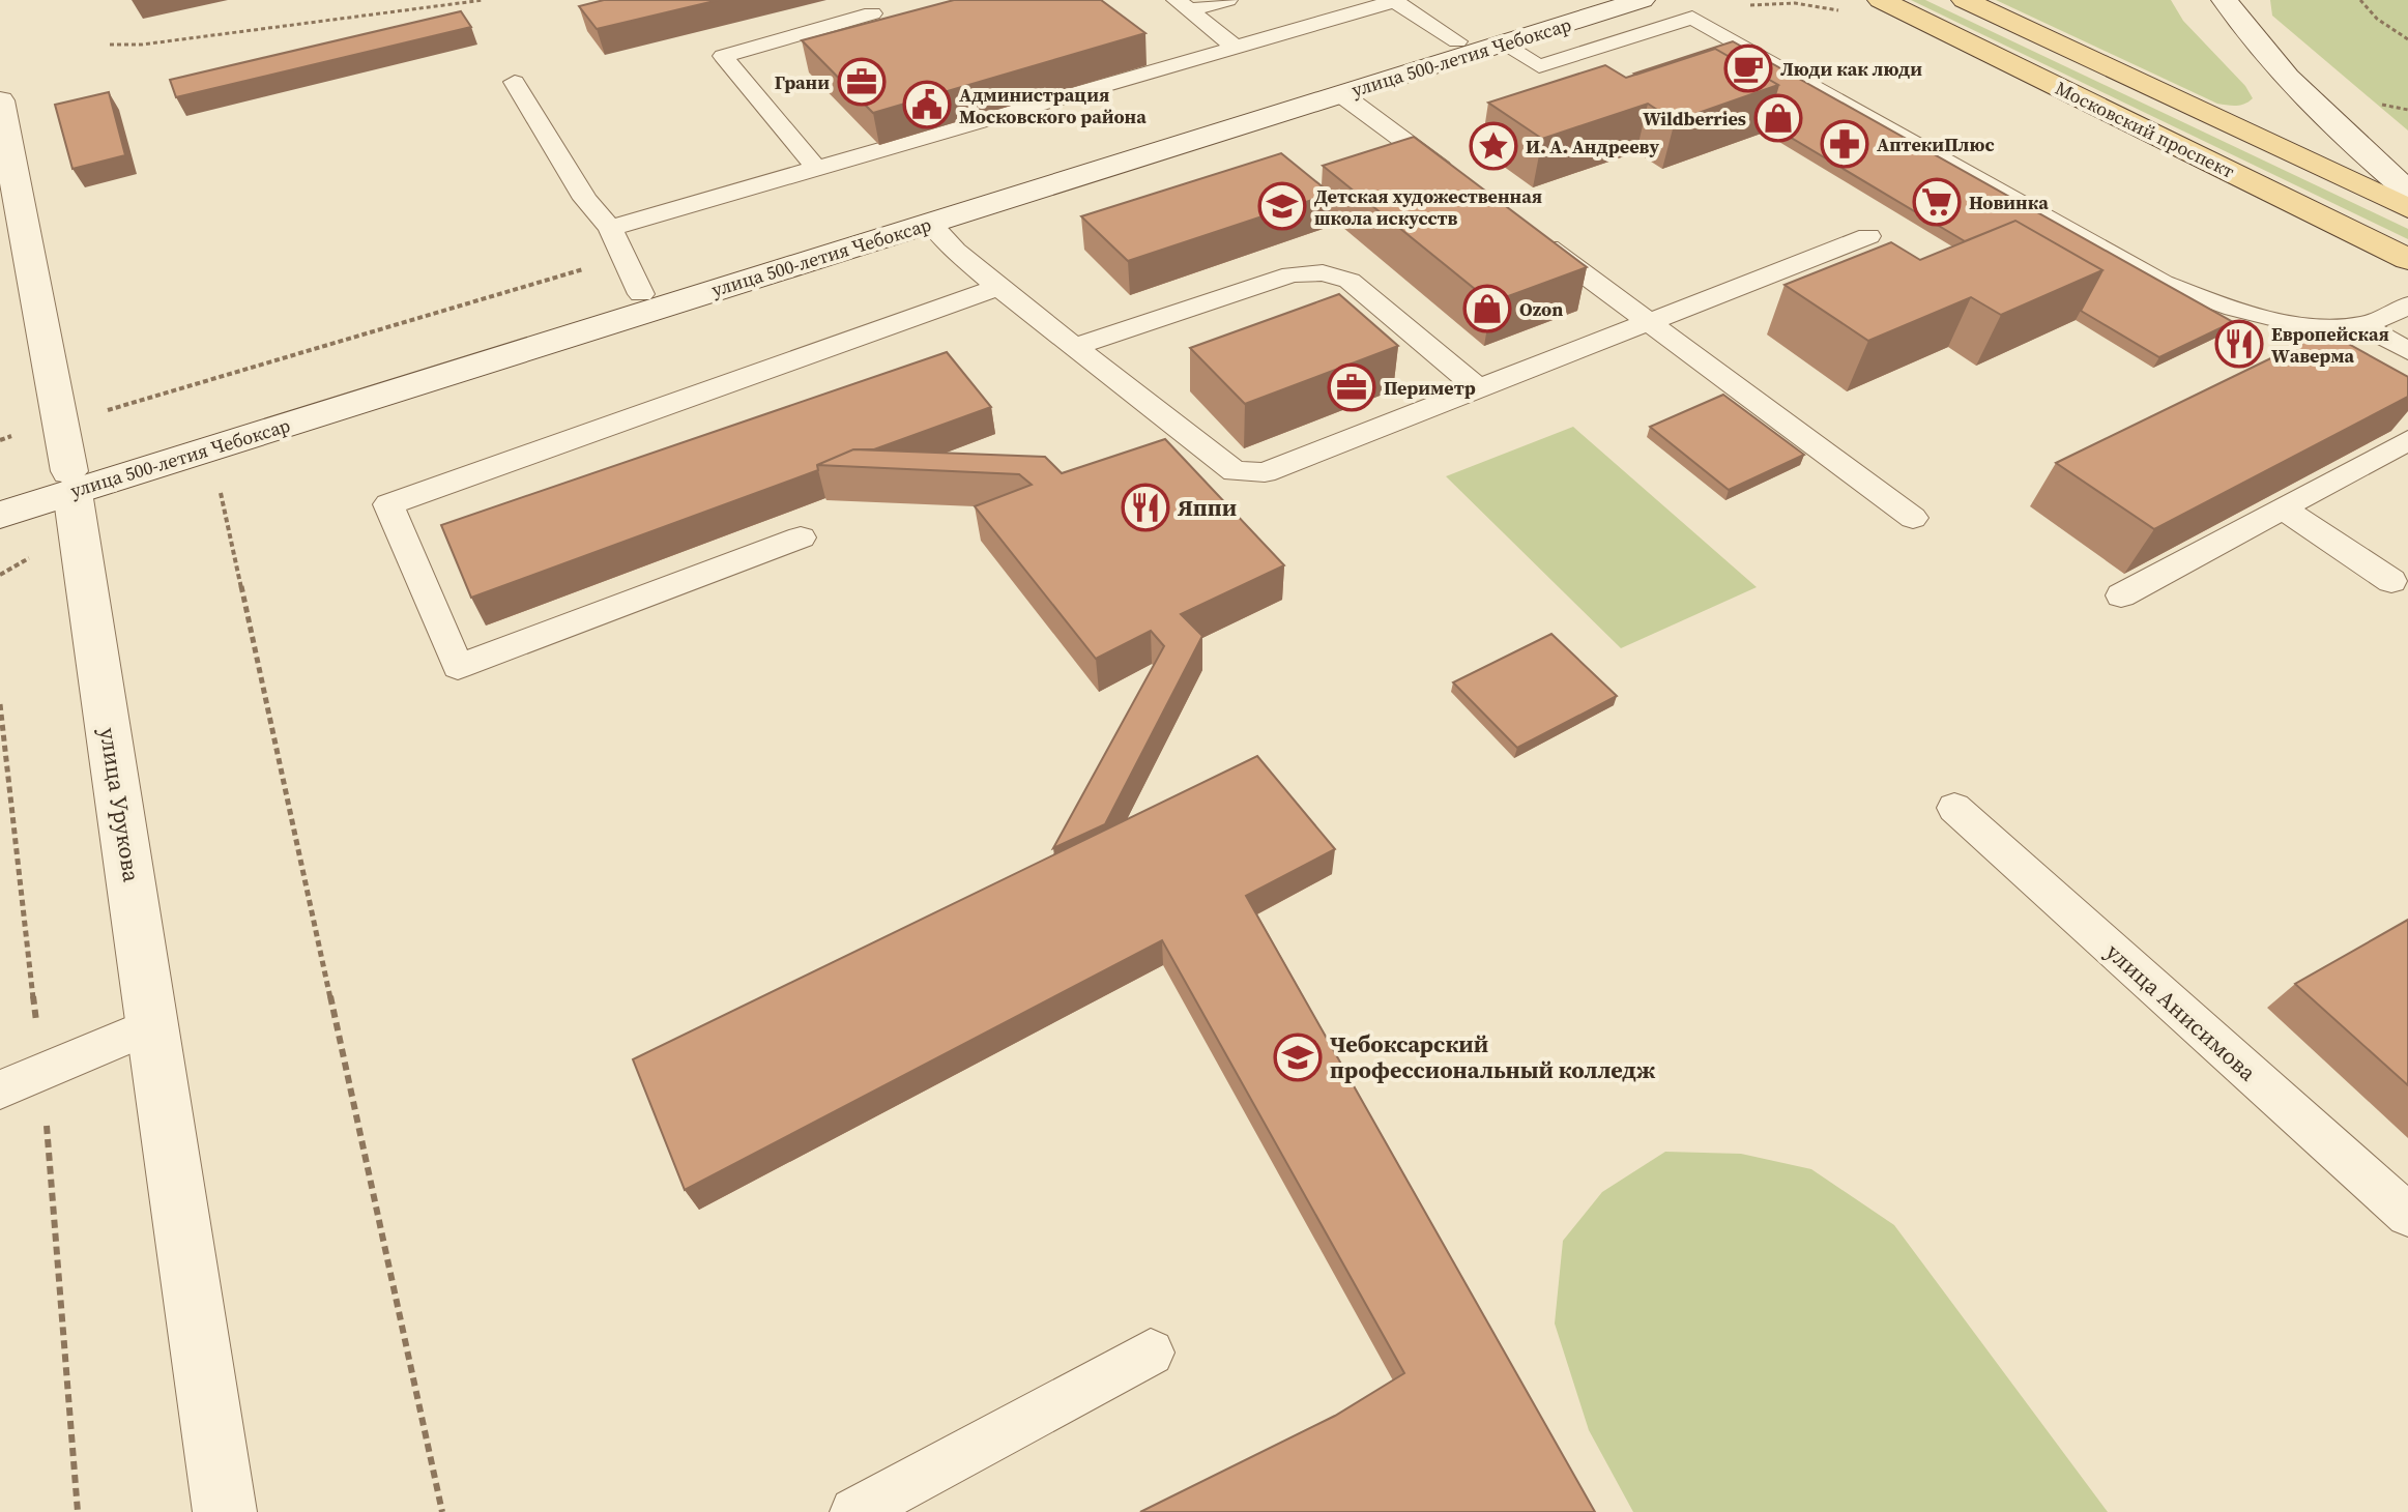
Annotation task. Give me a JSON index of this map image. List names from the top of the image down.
{
  "streets": {
    "main road": ["Московский проспект"],
    "street": ["улица 500-летия Чебоксар", "улица Урукова"],
    "lane": ["улица Анисимова"]
  },
  "crossings": [
    ["улица 500-летия Чебоксар", "улица Урукова"]
  ],
  "places": {
    "cafe": ["Люди как люди"],
    "office": ["Грани", "Периметр"],
    "public building": ["Администрация Московского района"],
    "shop": ["Wildberries", "Ozon"],
    "pharmacy": ["АптекиПлюс"],
    "place": ["И. А. Андрееву"],
    "supermarket": ["Новинка"],
    "school or university": ["Детская художественная школа искусств", "Чебоксарский профессиональный колледж"],
    "restaurant": ["Европейская Wаверма", "Яппи"]
  }
}
